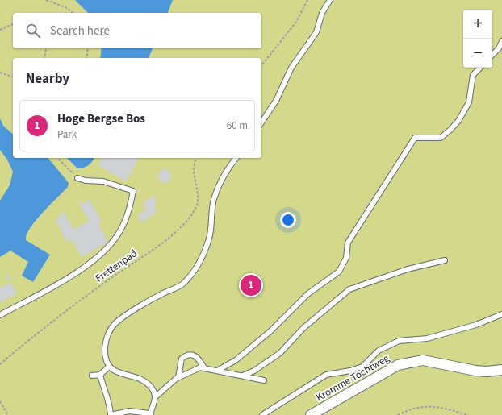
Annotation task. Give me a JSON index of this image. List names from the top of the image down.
{
  "streets": {
    "street": ["Kromme Tochtweg"],
    "path": ["Frettenpad"]
  },
  "page": {
    "map_buttons": ["+", "−"],
    "search": "Search here",
    "heading": "Nearby",
    "list": [
      {
        "mark": "1",
        "name": "Hoge Bergse Bos",
        "note": "Park",
        "value": "60 m"
      }
    ],
    "pins": "1"
  }
}
